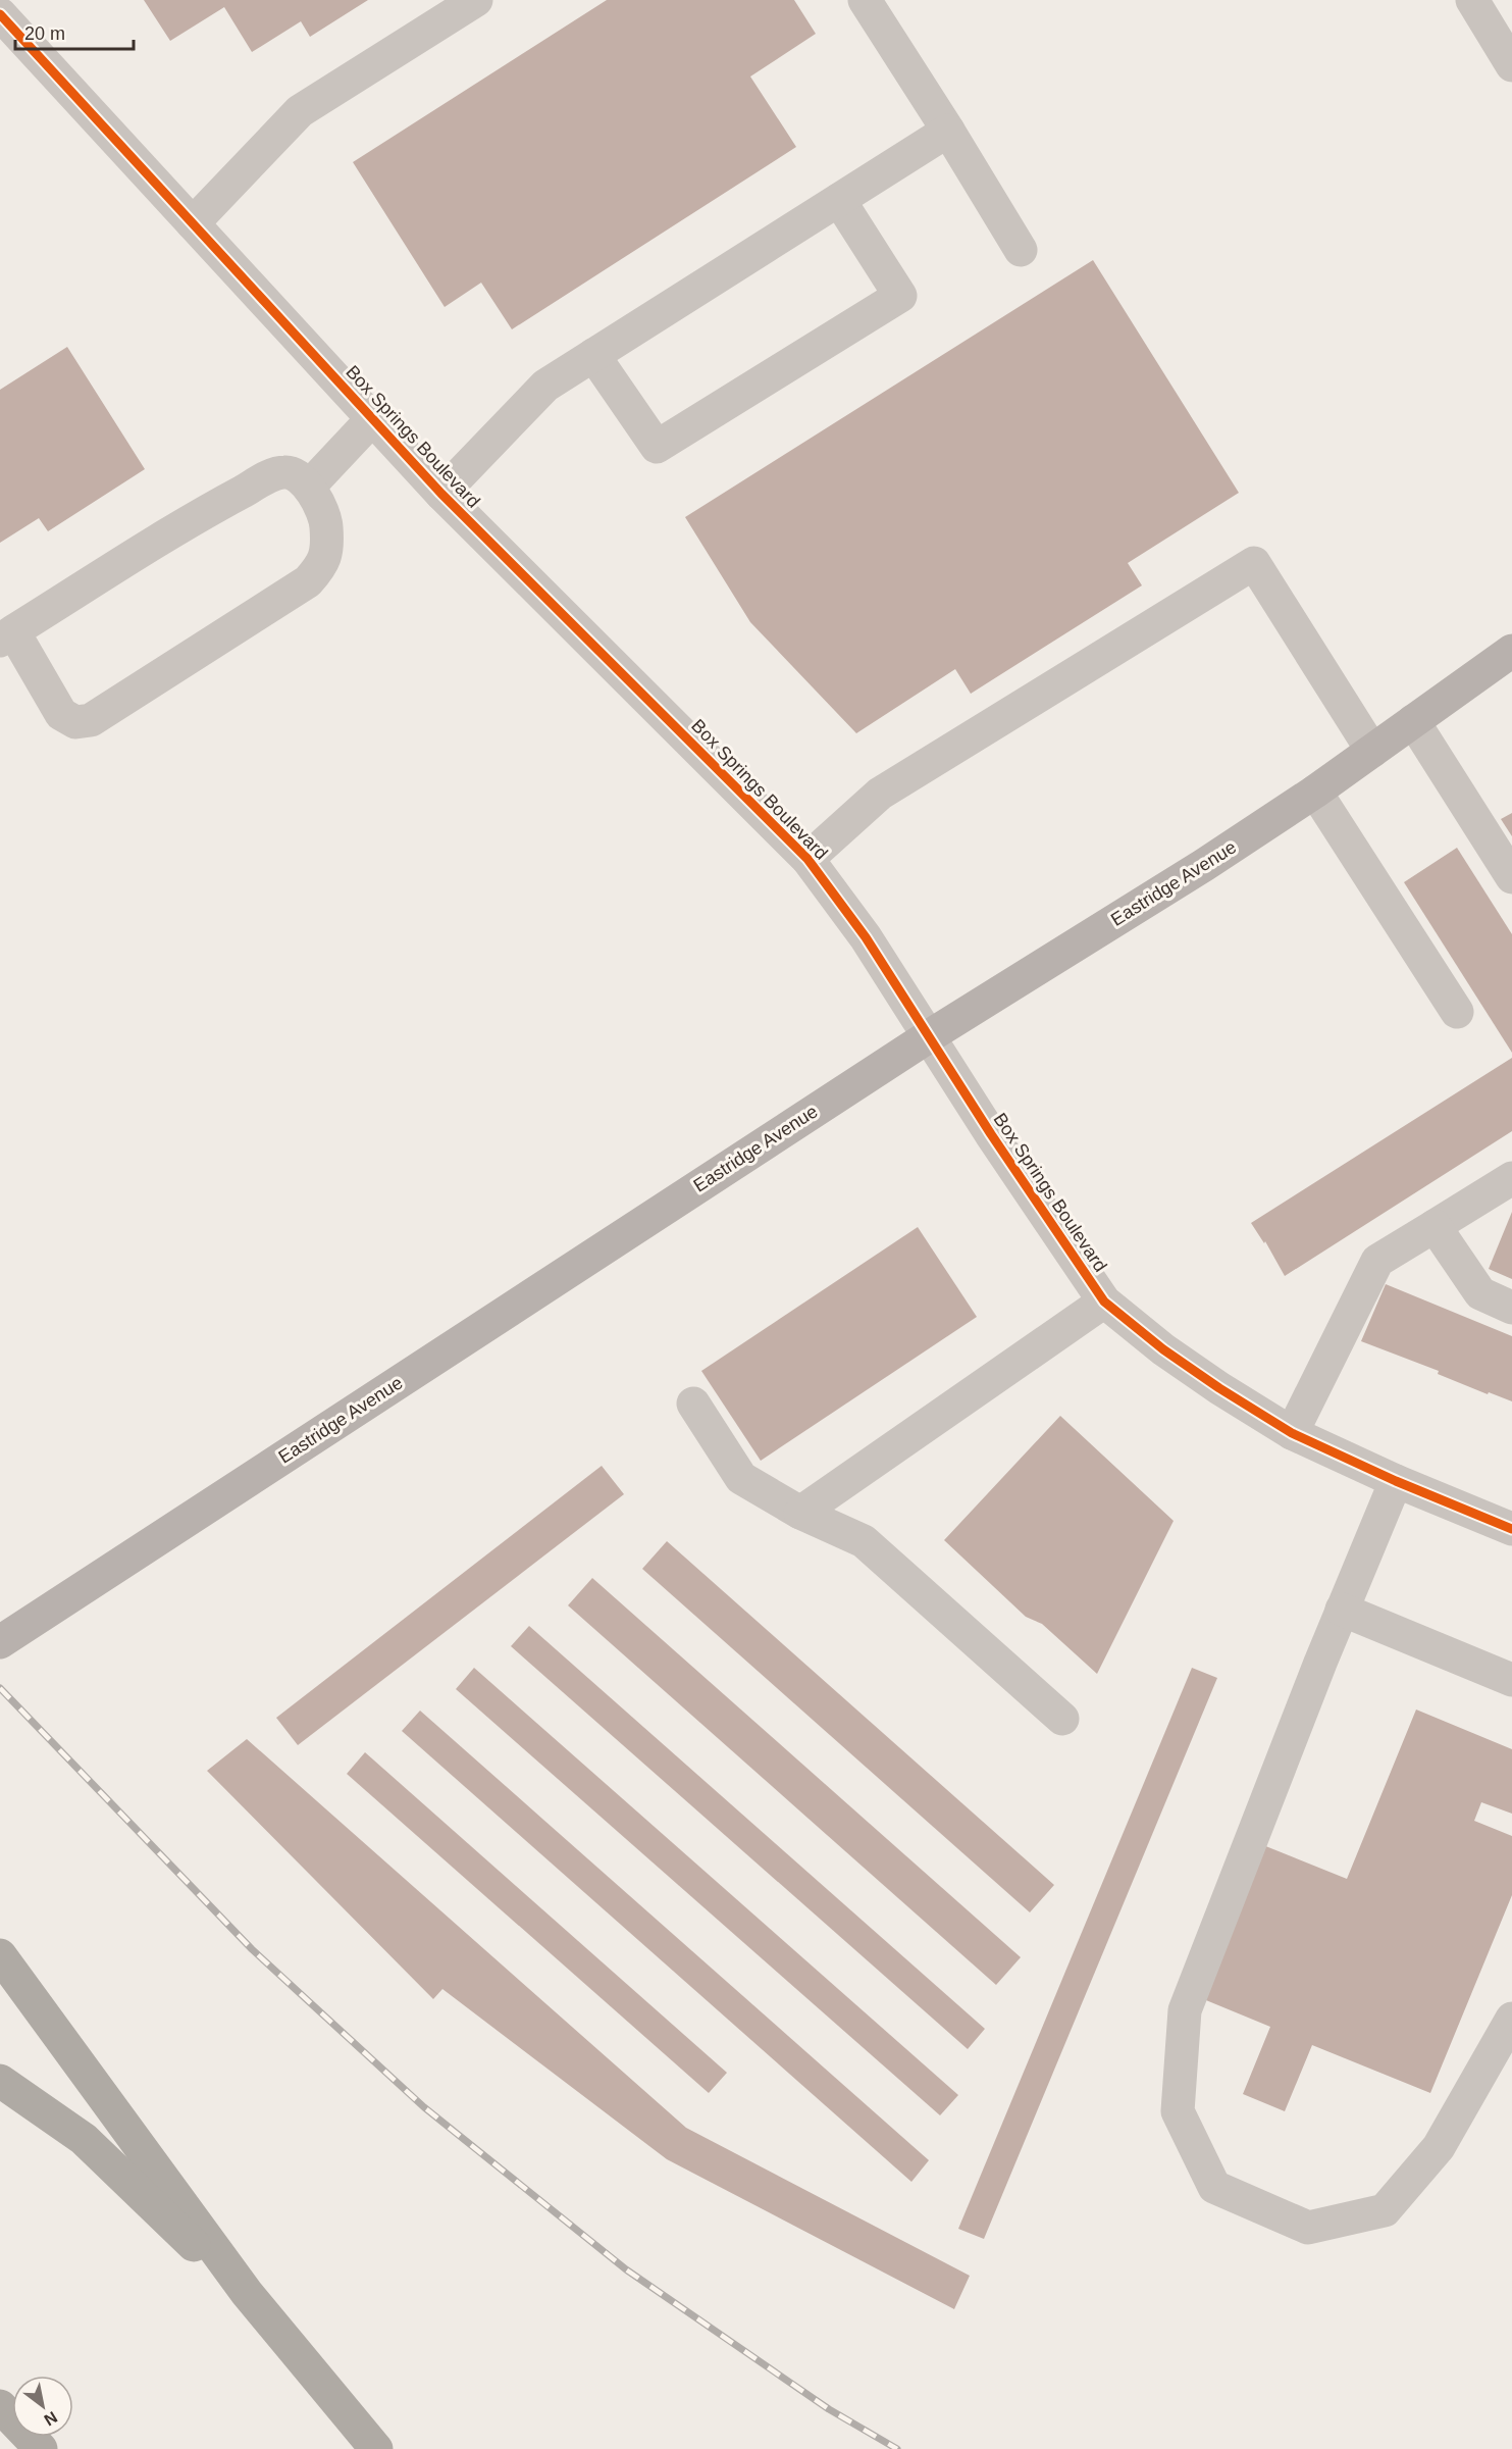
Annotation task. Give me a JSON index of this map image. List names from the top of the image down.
{
  "streets": {
    "main road": ["Eastridge Avenue"],
    "street": ["Box Springs Boulevard"]
  },
  "crossings": [
    ["Box Springs Boulevard", "Eastridge Avenue"]
  ],
  "scale_bar": "20 m",
  "north": "bottom right"
}
